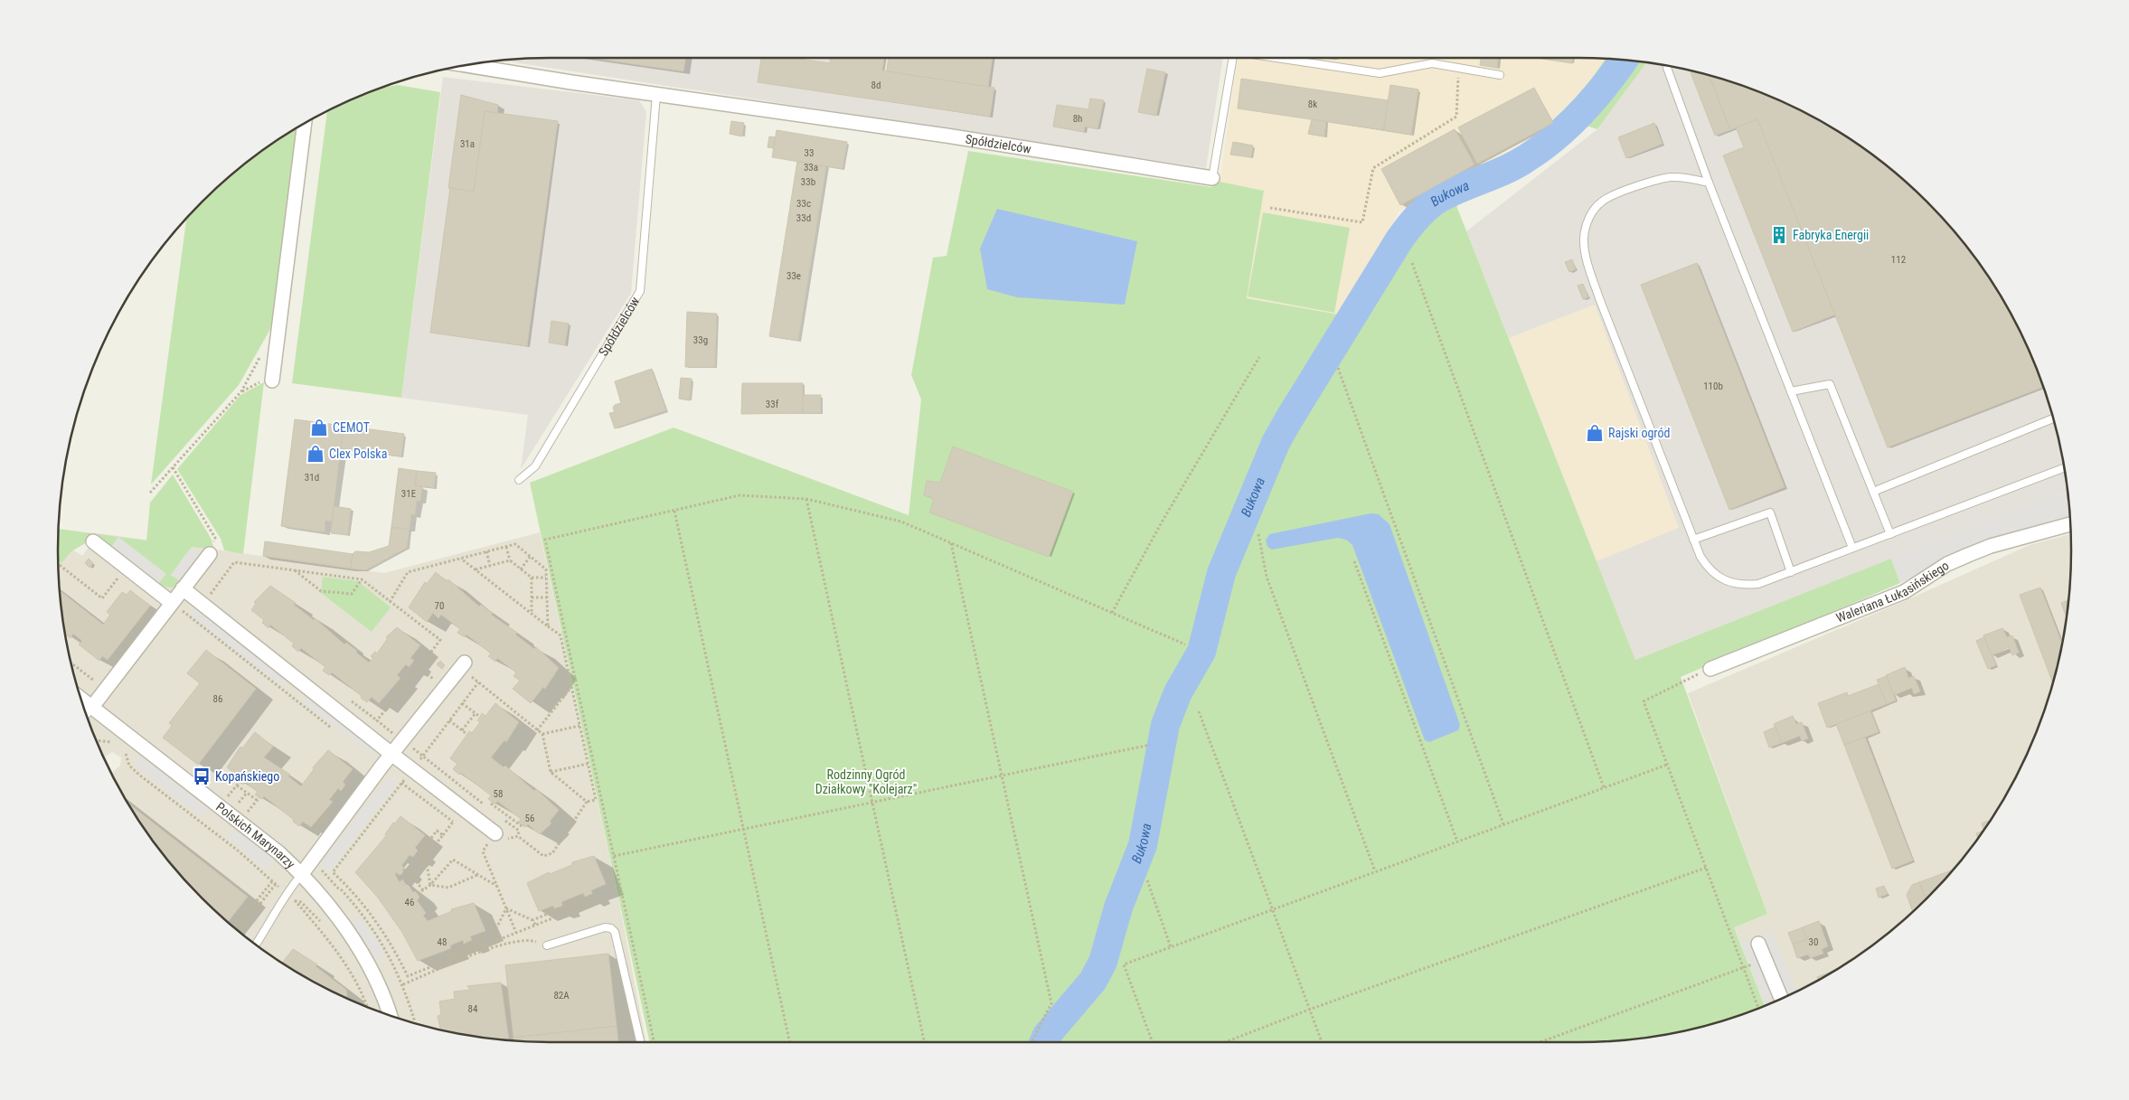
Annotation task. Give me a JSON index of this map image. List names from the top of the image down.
{
  "streets": {
    "street": ["Spółdzielców", "Waleriana Łukasińskiego", "Polskich Marynarzy"]
  },
  "water": ["Bukowa"],
  "parks": ["Rodzinny Ogród Działkowy \"Kolejarz\""],
  "places": {
    "building": ["Fabryka Energii"],
    "shop": ["CEMOT", "Rajski ogród", "Clex Polska"],
    "bus stop": ["Kopańskiego"]
  },
  "house_numbers": [
    "8d",
    "8k",
    "8h",
    "31a",
    "33",
    "33a",
    "33b",
    "33c",
    "33d",
    "112",
    "33e",
    "33g",
    "110b",
    "33f",
    "31d",
    "31E",
    "70",
    "86",
    "58",
    "56",
    "46",
    "48",
    "30",
    "82A",
    "84"
  ]
}
